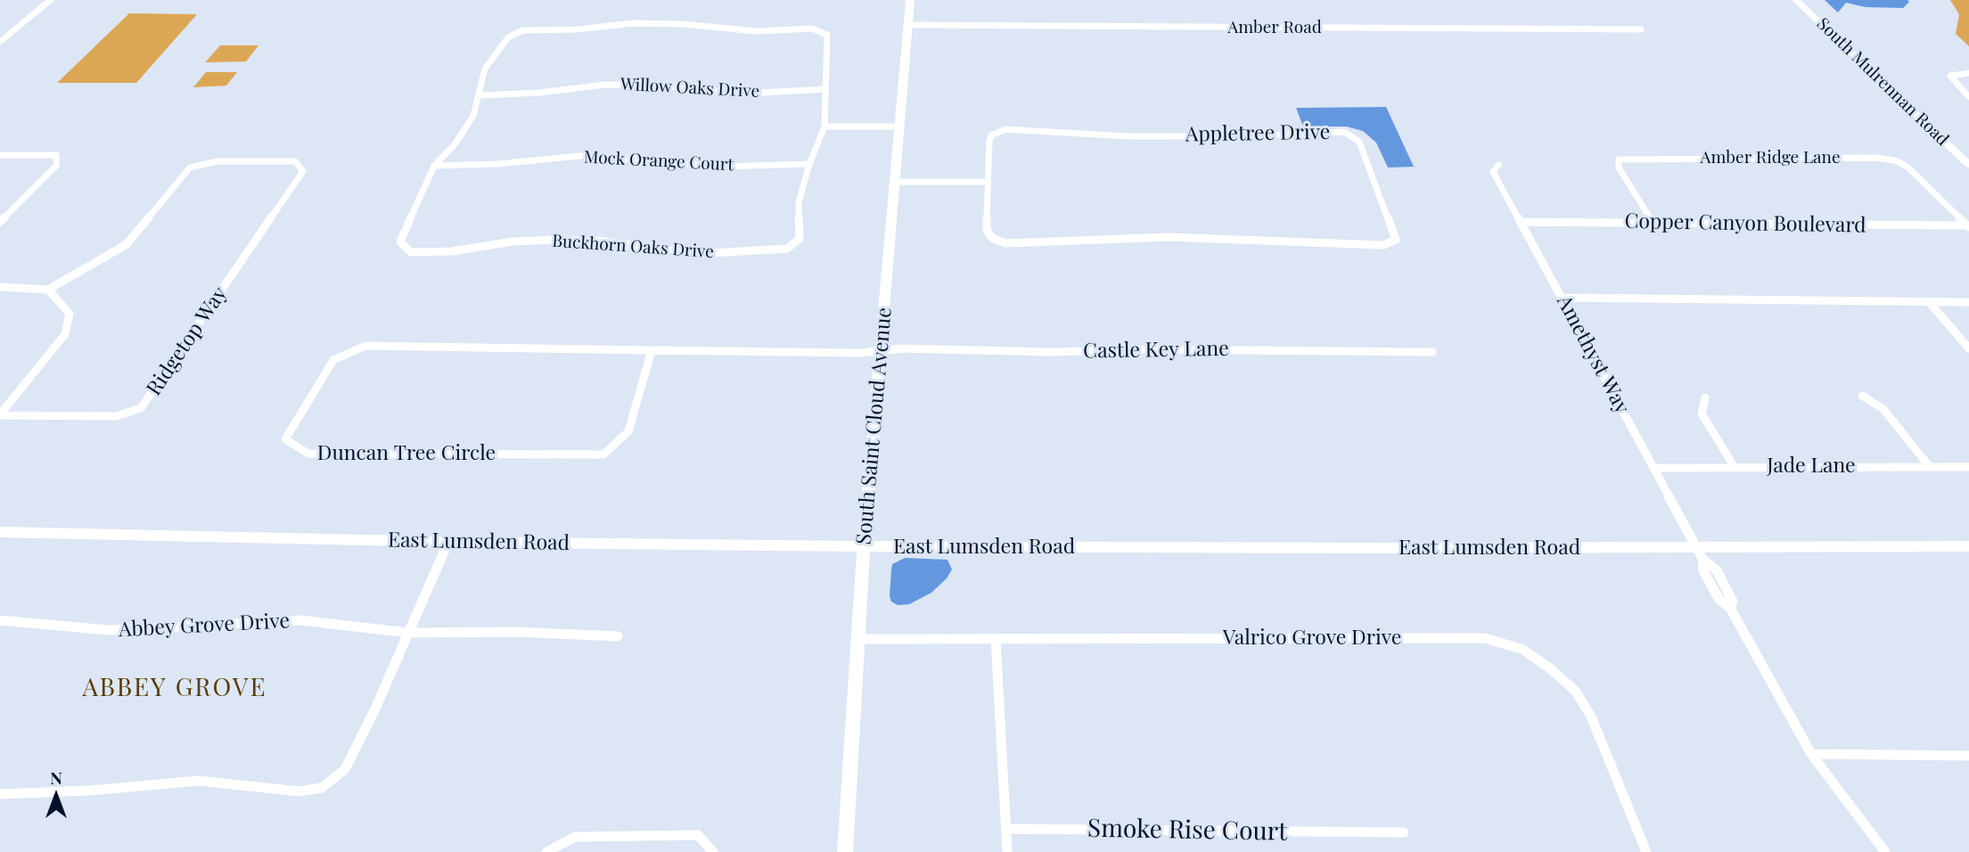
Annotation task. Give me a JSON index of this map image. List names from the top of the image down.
{
  "streets": {
    "street": [
      "Amber Road",
      "South Mulrennan Road",
      "Willow Oaks Drive",
      "Appletree Drive",
      "Amber Ridge Lane",
      "Mock Orange Court",
      "Copper Canyon Boulevard",
      "Buckhorn Oaks Drive",
      "Ridgetop Way",
      "Castle Key Lane",
      "Amethyst Way",
      "South Saint Cloud Avenue",
      "Duncan Tree Circle",
      "Jade Lane",
      "East Lumsden Road",
      "Abbey Grove Drive",
      "Valrico Grove Drive",
      "Smoke Rise Court"
    ]
  },
  "crossings": [
    ["Amber Road", "South Saint Cloud Avenue"],
    ["Willow Oaks Drive", "Buckhorn Oaks Drive"],
    ["Amber Ridge Lane", "Copper Canyon Boulevard"],
    ["Mock Orange Court", "Buckhorn Oaks Drive"],
    ["Copper Canyon Boulevard", "Amethyst Way"],
    ["Castle Key Lane", "South Saint Cloud Avenue"],
    ["Castle Key Lane", "Duncan Tree Circle"],
    ["Amethyst Way", "Jade Lane"],
    ["Amethyst Way", "East Lumsden Road"],
    ["South Saint Cloud Avenue", "Duncan Tree Circle"],
    ["South Saint Cloud Avenue", "East Lumsden Road"],
    ["South Saint Cloud Avenue", "Valrico Grove Drive"]
  ],
  "districts": ["ABBEY GROVE"],
  "north": "top"
}
